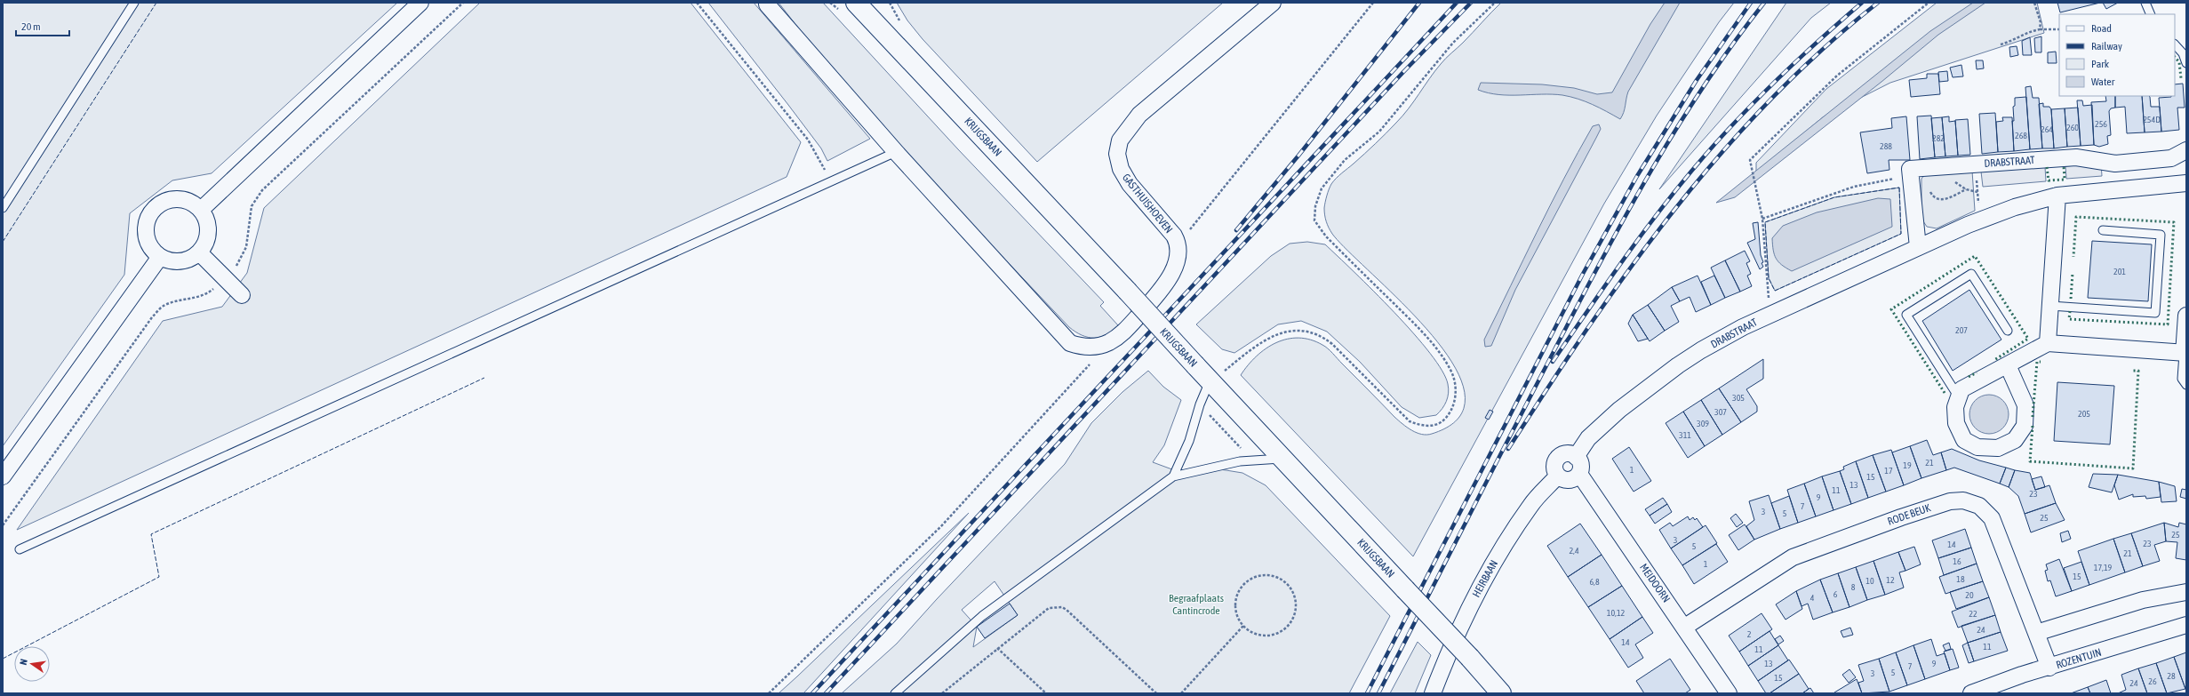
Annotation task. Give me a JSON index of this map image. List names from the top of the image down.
{
  "streets": {
    "main road": ["KRIJGSBAAN"],
    "street": [
      "DRABSTRAAT",
      "GASTHUISHOEVEN",
      "RODE BEUK",
      "HEIRBAAN",
      "MEIDOORN",
      "ROZENTUIN"
    ]
  },
  "crossings": [
    ["DRABSTRAAT", "HEIRBAAN"],
    ["DRABSTRAAT", "MEIDOORN"],
    ["RODE BEUK", "MEIDOORN"],
    ["RODE BEUK", "ROZENTUIN"],
    ["HEIRBAAN", "MEIDOORN"]
  ],
  "parks": ["Begraafplaats Cantincrode"],
  "house_numbers": [
    "254D",
    "256",
    "260",
    "264",
    "268",
    "282",
    "288",
    "201",
    "207",
    "305",
    "307",
    "205",
    "309",
    "311",
    "21",
    "19",
    "1",
    "17",
    "15",
    "13",
    "11",
    "23",
    "9",
    "7",
    "3",
    "5",
    "25",
    "25",
    "3",
    "23",
    "14",
    "5",
    "2,4",
    "21",
    "16",
    "1",
    "17,19",
    "15",
    "18",
    "12",
    "10",
    "6,8",
    "8",
    "6",
    "20",
    "4",
    "10,12",
    "22",
    "24",
    "2",
    "14",
    "11",
    "11",
    "13",
    "9",
    "7",
    "5",
    "3",
    "28",
    "15",
    "26",
    "24"
  ],
  "legend": [
    "Road",
    "Railway",
    "Park",
    "Water"
  ],
  "scale_bar": "20 m",
  "north": "left"
}
